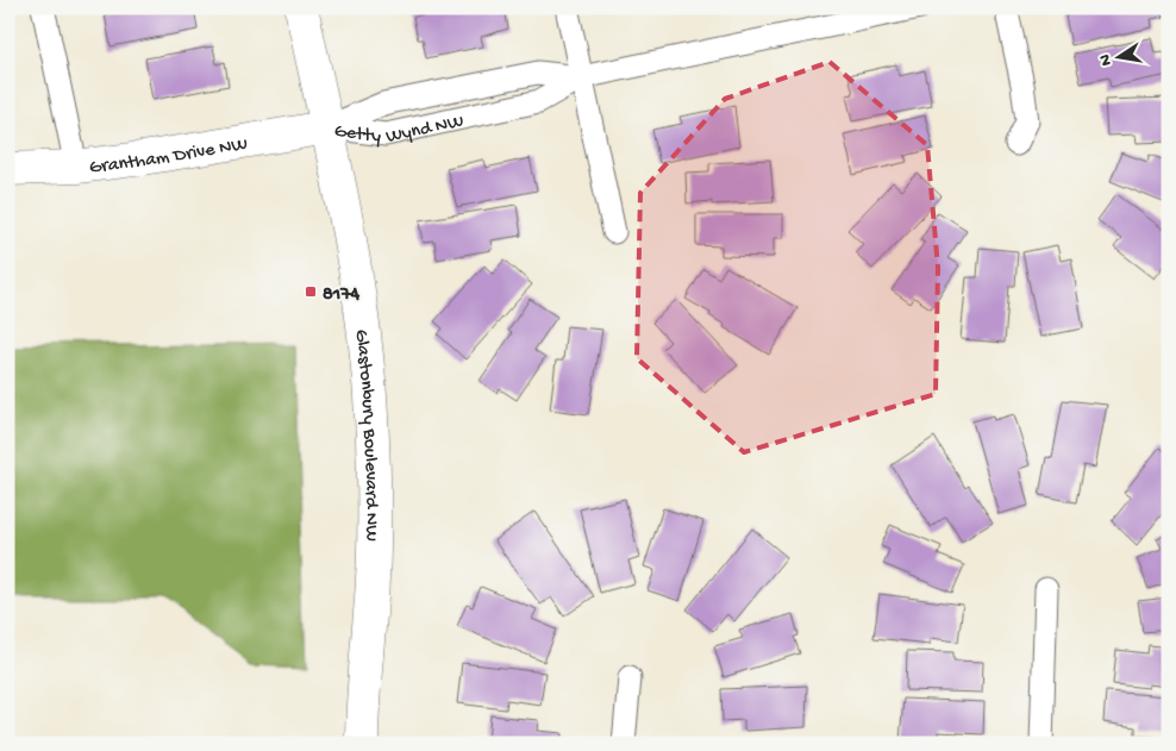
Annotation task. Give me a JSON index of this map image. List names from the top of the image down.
{
  "streets": {
    "street": ["Getty Wynd NW", "Grantham Drive NW", "Glastonbury Boulevard NW"]
  },
  "crossings": [
    ["Getty Wynd NW", "Grantham Drive NW"],
    ["Getty Wynd NW", "Glastonbury Boulevard NW"],
    ["Grantham Drive NW", "Glastonbury Boulevard NW"]
  ],
  "places": {
    "transit": ["8174"]
  },
  "north": "left"
}
